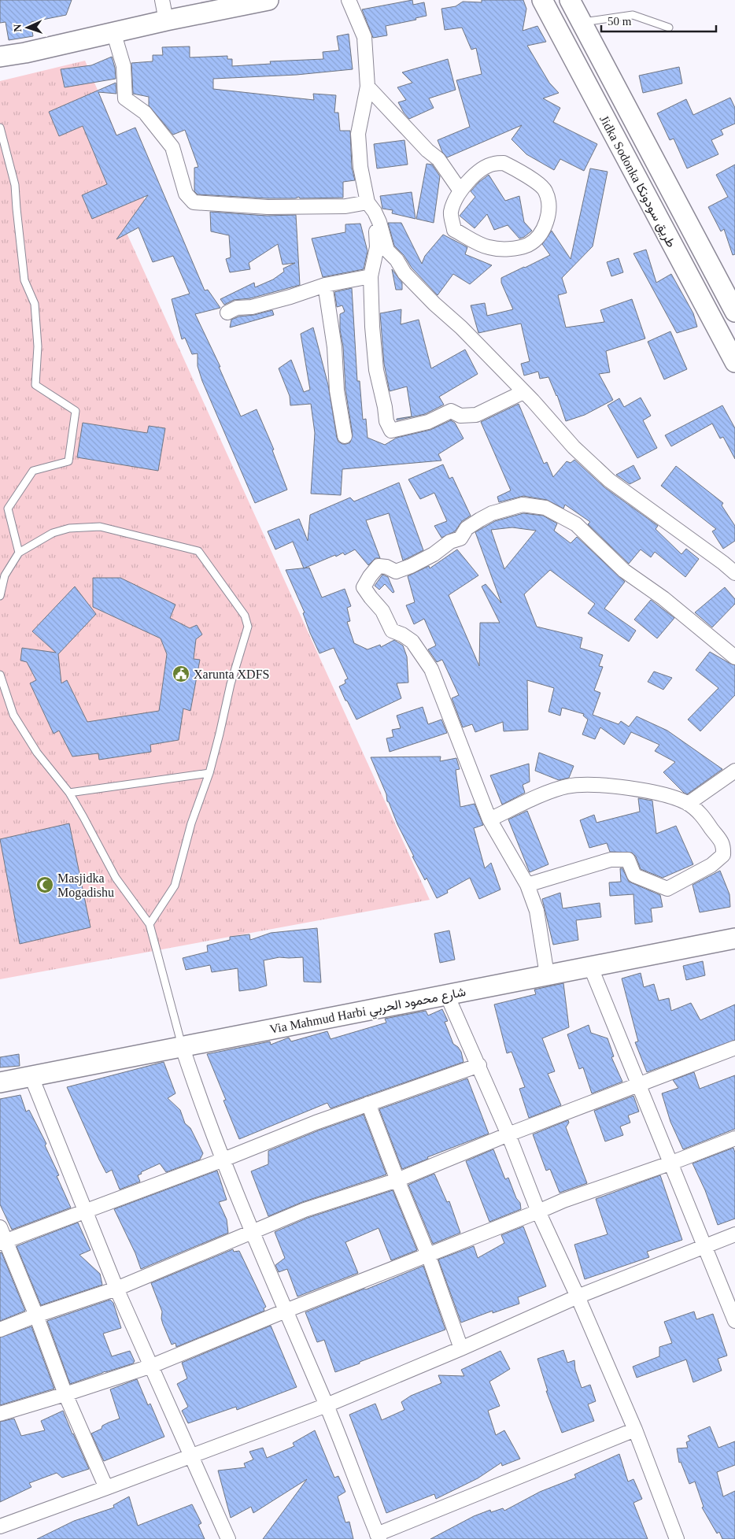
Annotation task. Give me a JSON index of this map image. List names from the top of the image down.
{
  "streets": {
    "main road": ["Jidka Sodonka طريق سودونكا", "Via Mahmud Harbi شارع محمود الحربي"]
  },
  "places": {
    "public building": ["Xarunta XDFS"],
    "mosque": ["Masjidka Mogadishu"]
  },
  "scale_bar": "50 m",
  "north": "left"
}
